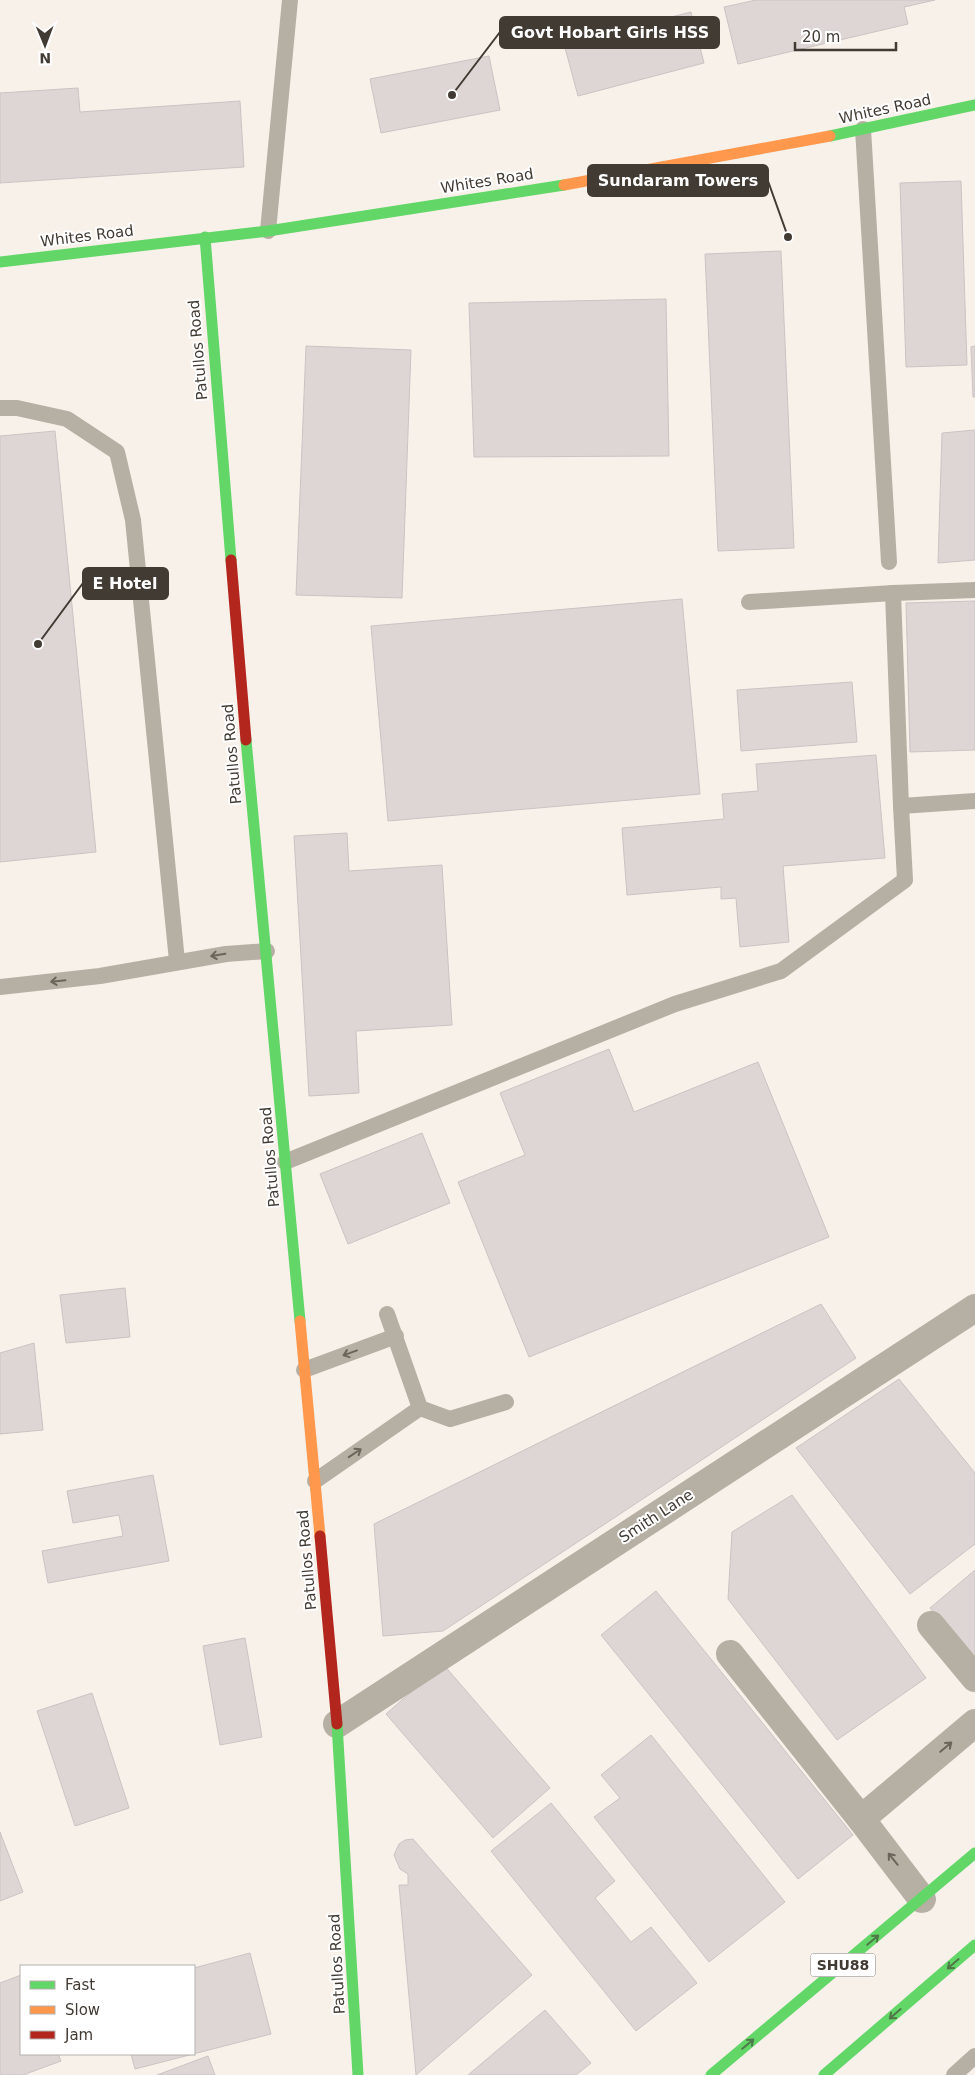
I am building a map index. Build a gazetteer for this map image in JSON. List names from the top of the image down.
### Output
{
  "streets": {
    "street": [
      "Whites Road",
      "Patullos Road",
      "Smith Lane",
      "SHU88"
    ]
  },
  "crossings": [
    ["Whites Road", "Patullos Road"],
    ["Patullos Road", "Smith Lane"]
  ],
  "places": ["Govt Hobart Girls HSS", "Sundaram Towers", "E Hotel"],
  "legend": ["Fast", "Slow", "Jam"],
  "scale_bar": "20 m",
  "north": "bottom"
}
